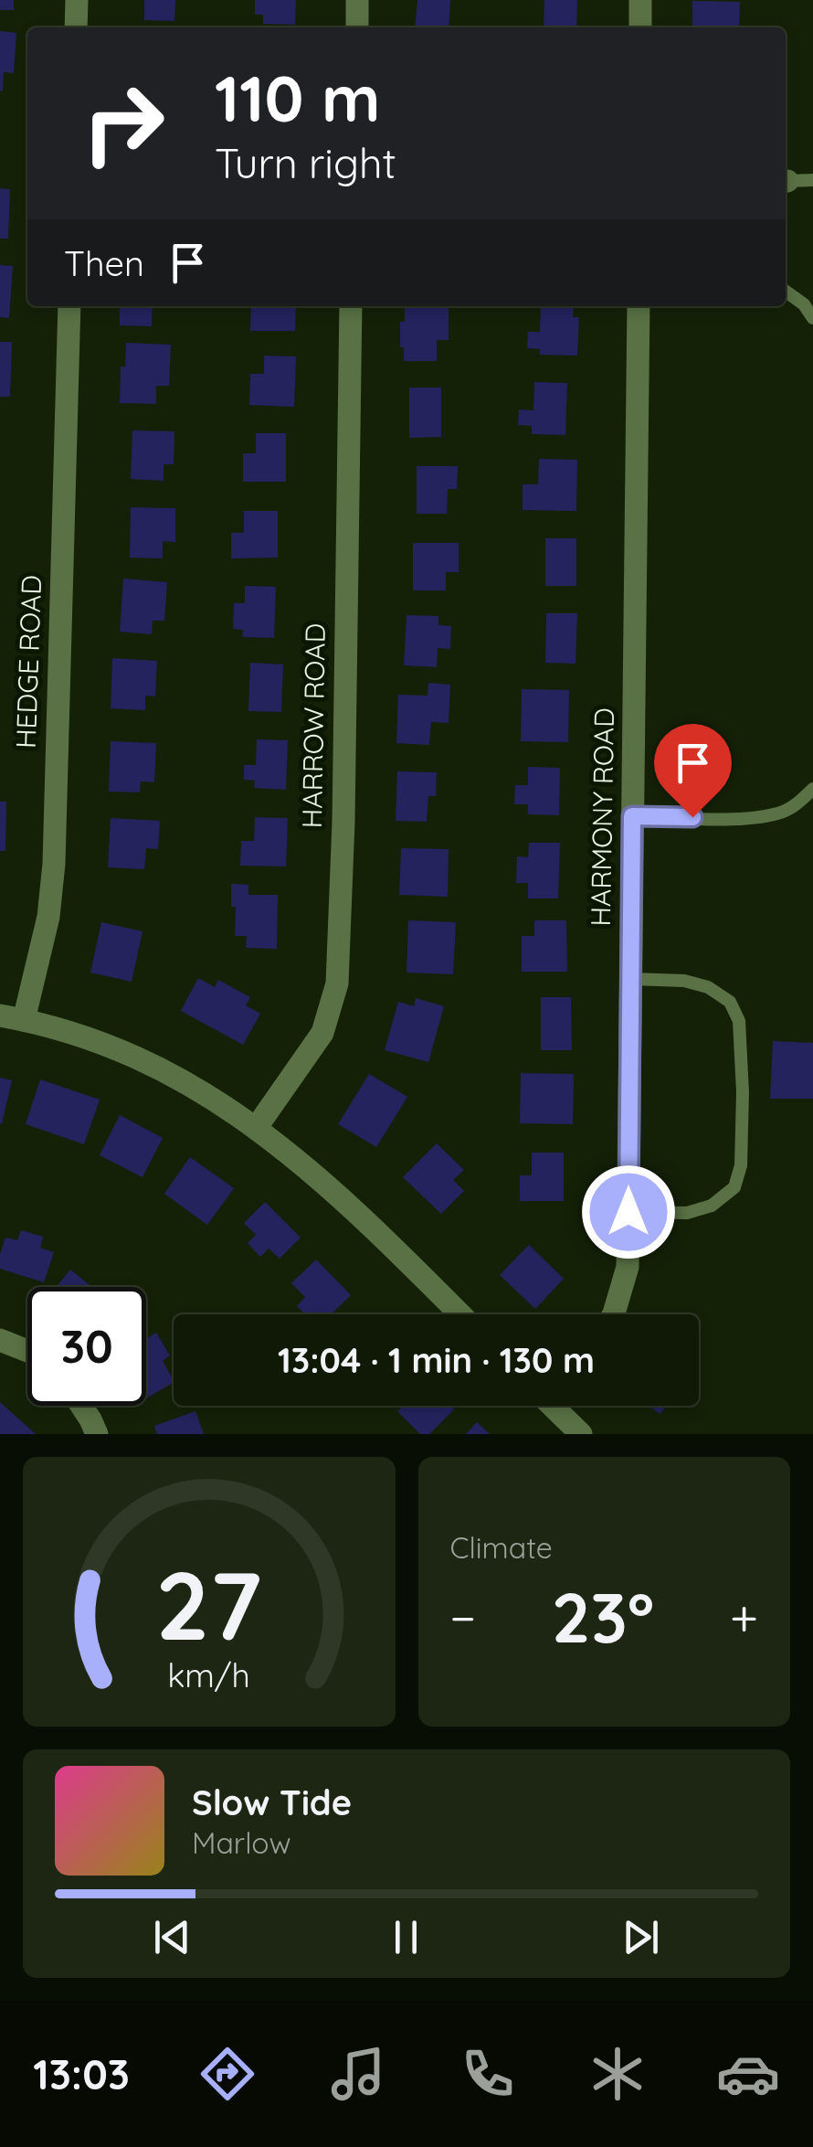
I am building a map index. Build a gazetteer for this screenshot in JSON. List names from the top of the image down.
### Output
{
  "streets": {
    "street": ["HEDGE ROAD", "HARROW ROAD", "HARMONY ROAD"]
  },
  "page": {
    "turn": ["110 m", "Turn right"],
    "then": "Then",
    "limit": "30",
    "trip": "13:04 · 1 min · 130 m",
    "tile": "Climate",
    "heat": ["−", "23°", "+"],
    "song": ["Slow Tide", "Marlow"],
    "tabs": "13:03",
    "gauge": ["27", "km/h"]
  }
}
